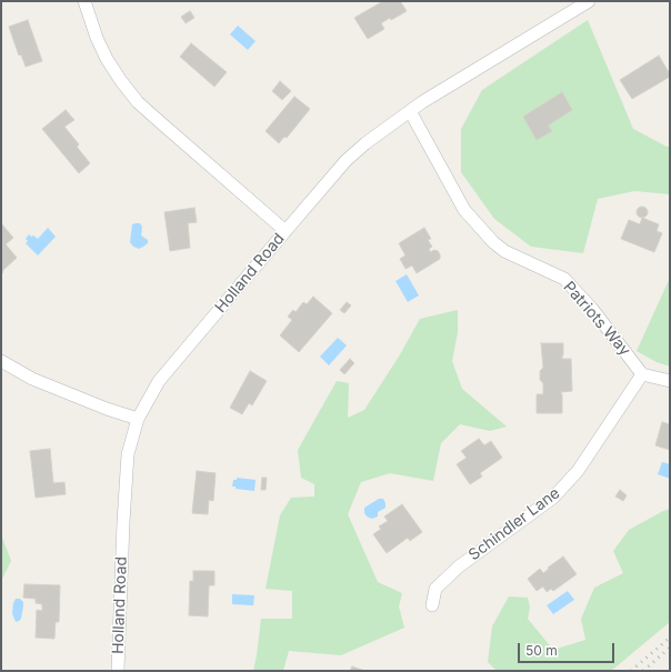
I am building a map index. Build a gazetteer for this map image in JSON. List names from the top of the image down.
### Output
{
  "streets": {
    "street": ["Holland Road", "Patriots Way", "Schindler Lane"]
  },
  "crossings": [
    ["Holland Road", "Patriots Way"],
    ["Patriots Way", "Schindler Lane"]
  ],
  "scale_bar": "50 m"
}
